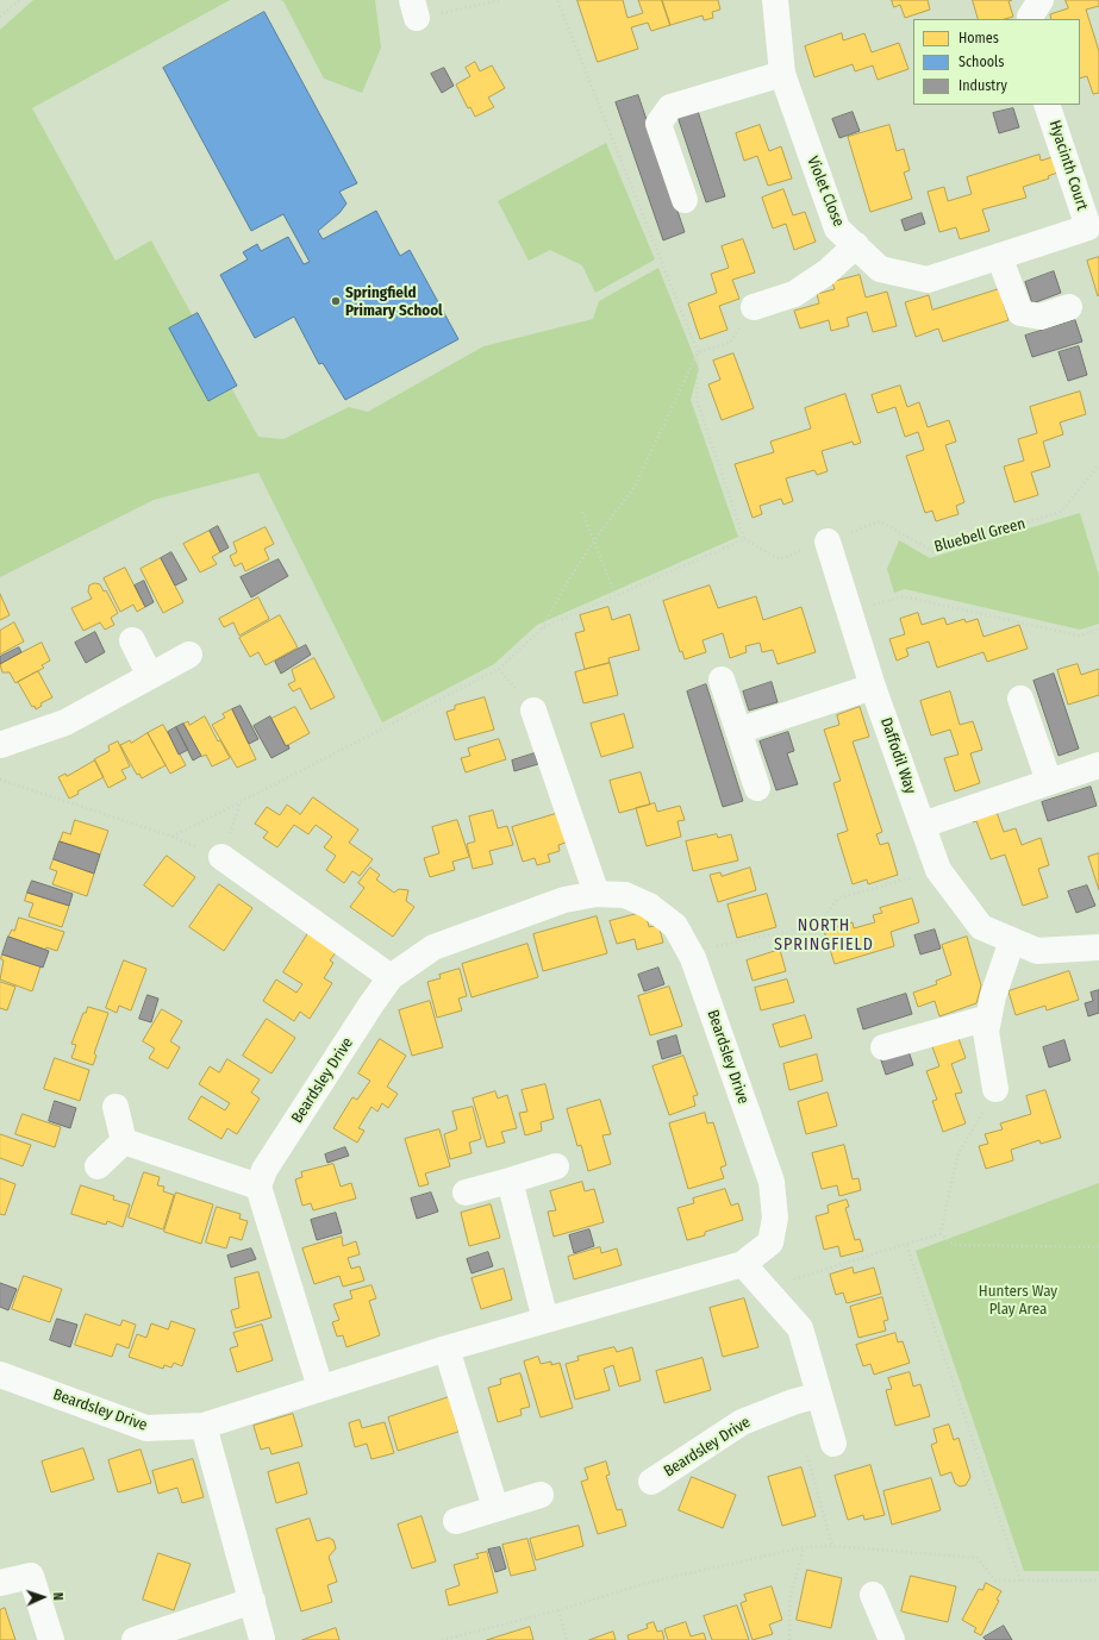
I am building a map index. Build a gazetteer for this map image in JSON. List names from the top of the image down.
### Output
{
  "streets": {
    "street": [
      "Hyacinth Court",
      "Violet Close",
      "Daffodil Way",
      "Beardsley Drive"
    ],
    "path": ["Bluebell Green"]
  },
  "crossings": [
    ["Hyacinth Court", "Violet Close"],
    ["Bluebell Green", "Daffodil Way"]
  ],
  "districts": ["NORTH SPRINGFIELD"],
  "parks": ["Hunters Way Play Area"],
  "places": ["Springfield Primary School"],
  "legend": ["Homes", "Schools", "Industry"],
  "north": "right"
}
